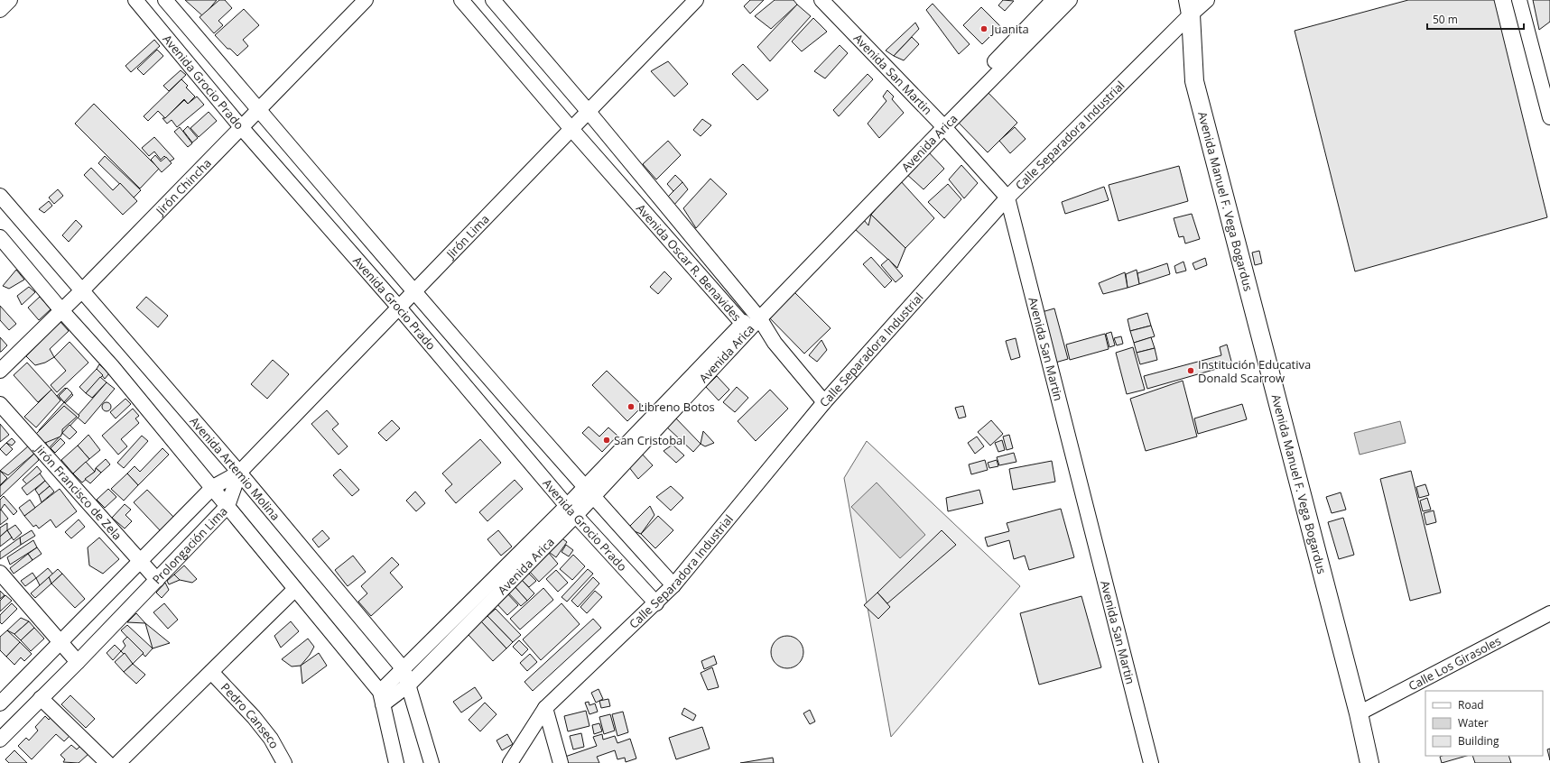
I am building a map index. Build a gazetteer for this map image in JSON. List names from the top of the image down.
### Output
{
  "streets": {
    "main road": ["Avenida Manuel F. Vega Bogardus"],
    "street": [
      "Avenida San Martin",
      "Avenida Grocio Prado",
      "Calle Separadora Industrial",
      "Avenida Arica",
      "Jirón Chincha",
      "Jirón Lima",
      "Avenida Oscar R. Benavides",
      "Avenida Artemio Molina",
      "Jirón Francisco de Zela",
      "Prolongación Lima",
      "Calle Los Girasoles",
      "Pedro Canseco"
    ]
  },
  "crossings": [
    ["Avenida San Martin", "Calle Separadora Industrial"],
    ["Avenida San Martin", "Avenida Arica"],
    ["Avenida Grocio Prado", "Calle Separadora Industrial"],
    ["Avenida Grocio Prado", "Avenida Arica"],
    ["Avenida Grocio Prado", "Jirón Chincha"],
    ["Avenida Grocio Prado", "Jirón Lima"],
    ["Calle Separadora Industrial", "Avenida Manuel F. Vega Bogardus"],
    ["Avenida Arica", "Avenida Oscar R. Benavides"],
    ["Avenida Arica", "Avenida Artemio Molina"],
    ["Jirón Chincha", "Avenida Artemio Molina"],
    ["Avenida Manuel F. Vega Bogardus", "Calle Los Girasoles"],
    ["Jirón Lima", "Avenida Oscar R. Benavides"],
    ["Jirón Lima", "Avenida Artemio Molina"],
    ["Jirón Lima", "Prolongación Lima"],
    ["Avenida Artemio Molina", "Prolongación Lima"],
    ["Jirón Francisco de Zela", "Prolongación Lima"]
  ],
  "places": [
    "Juanita",
    "Institución Educativa Donald Scarrow",
    "Libreno Botos",
    "San Cristobal"
  ],
  "legend": ["Road", "Water", "Building"],
  "scale_bar": "50 m"
}
